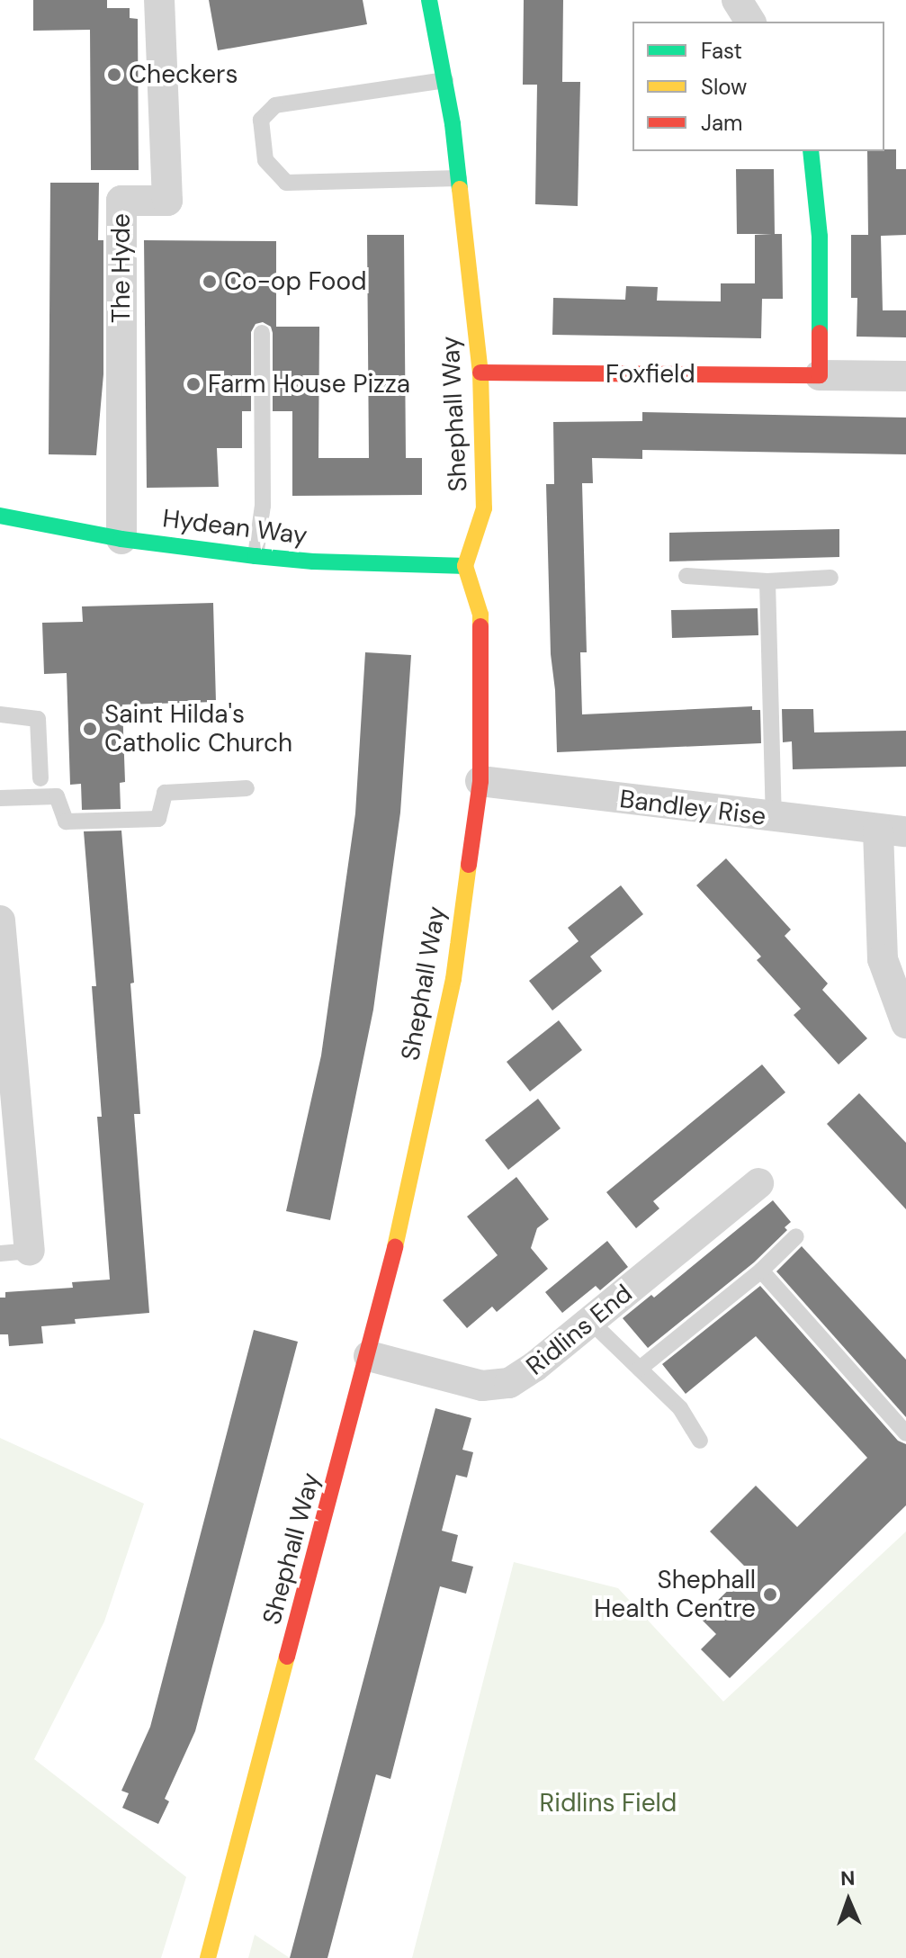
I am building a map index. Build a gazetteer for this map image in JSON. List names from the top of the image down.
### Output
{
  "streets": {
    "street": [
      "The Hyde",
      "Foxfield",
      "Shephall Way",
      "Hydean Way",
      "Bandley Rise",
      "Ridlins End"
    ]
  },
  "crossings": [
    ["The Hyde", "Hydean Way"],
    ["Foxfield", "Shephall Way"],
    ["Shephall Way", "Hydean Way"],
    ["Shephall Way", "Bandley Rise"],
    ["Shephall Way", "Ridlins End"]
  ],
  "parks": ["Ridlins Field"],
  "places": [
    "Checkers",
    "Co-op Food",
    "Farm House Pizza",
    "Saint Hilda's Catholic Church",
    "Shephall Health Centre"
  ],
  "legend": ["Fast", "Slow", "Jam"],
  "north": "top"
}
